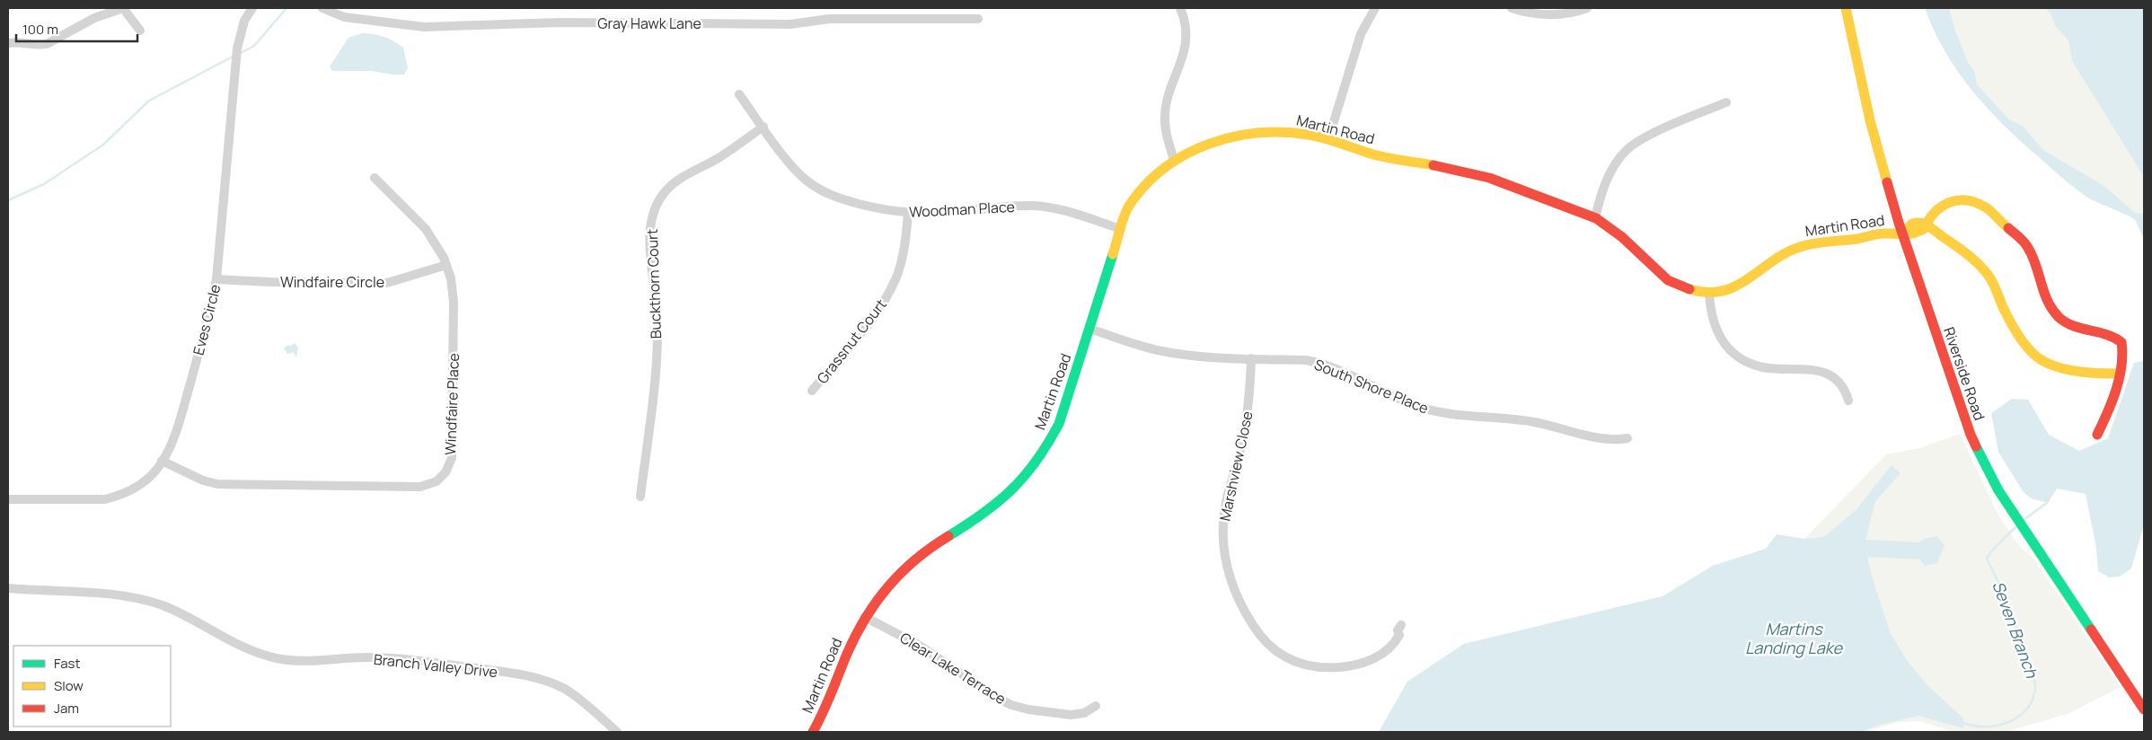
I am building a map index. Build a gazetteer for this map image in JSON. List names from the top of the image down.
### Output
{
  "streets": {
    "street": [
      "Gray Hawk Lane",
      "Martin Road",
      "Woodman Place",
      "Windfaire Circle",
      "Buckthorn Court",
      "Eves Circle",
      "Grassnut Court",
      "Riverside Road",
      "South Shore Place",
      "Windfaire Place",
      "Marshview Close",
      "Branch Valley Drive",
      "Clear Lake Terrace"
    ]
  },
  "crossings": [
    ["Martin Road", "Woodman Place"],
    ["Martin Road", "Riverside Road"],
    ["Martin Road", "South Shore Place"],
    ["Martin Road", "Clear Lake Terrace"],
    ["Woodman Place", "Buckthorn Court"],
    ["Woodman Place", "Grassnut Court"],
    ["Windfaire Circle", "Eves Circle"],
    ["Windfaire Circle", "Windfaire Place"],
    ["Eves Circle", "Windfaire Place"],
    ["South Shore Place", "Marshview Close"]
  ],
  "water": ["Martins Landing Lake", "Seven Branch"],
  "legend": ["Fast", "Slow", "Jam"],
  "scale_bar": "100 m"
}
